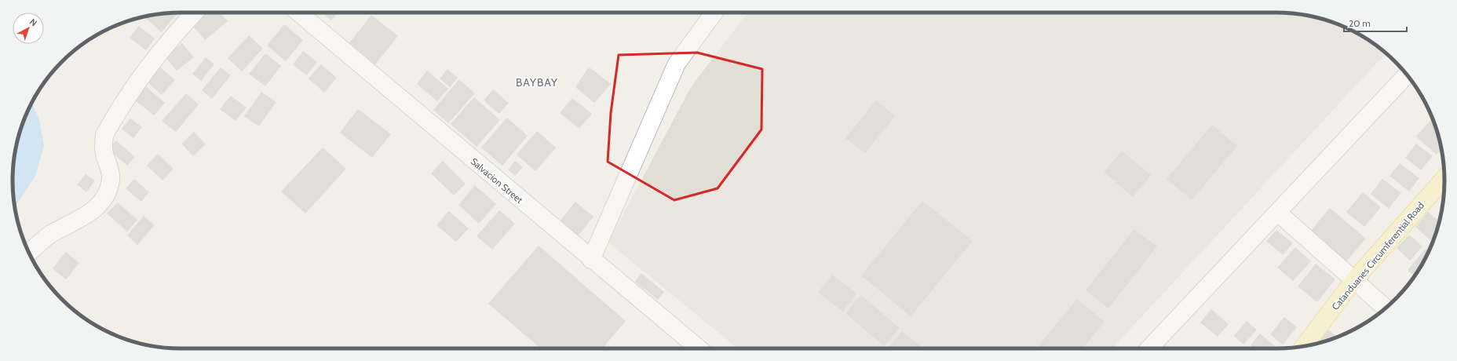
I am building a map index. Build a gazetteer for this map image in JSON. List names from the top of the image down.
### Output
{
  "streets": {
    "main road": ["Catanduanes Circumferential Road"],
    "street": ["Salvacion Street"]
  },
  "districts": ["BAYBAY"],
  "scale_bar": "20 m",
  "north": "top right"
}
